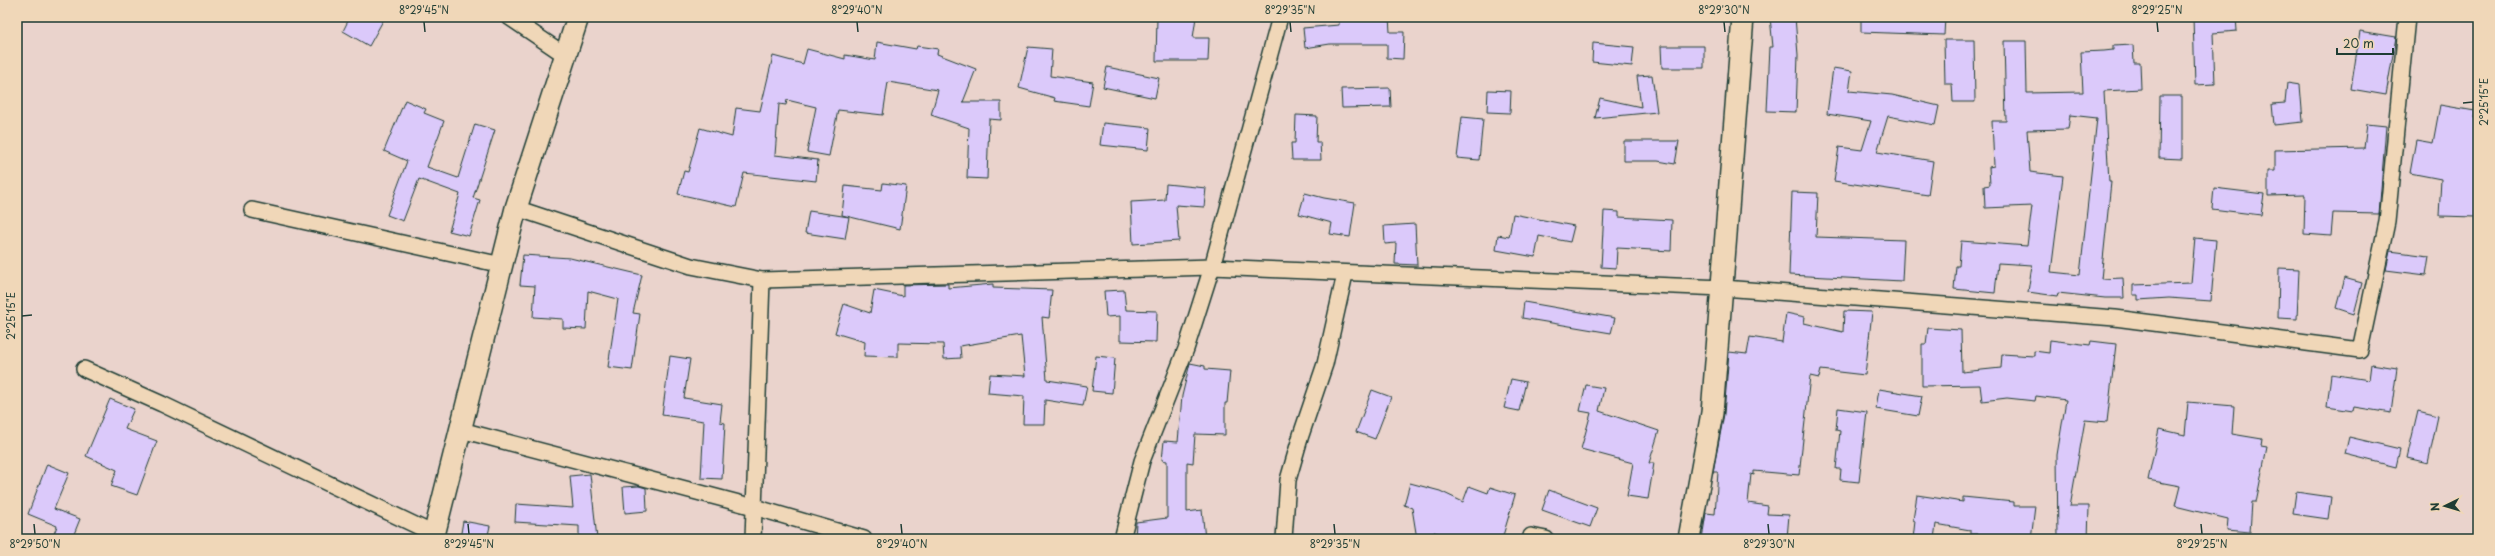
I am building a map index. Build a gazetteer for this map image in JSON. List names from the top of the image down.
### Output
{
  "scale_bar": "20 m",
  "north": "left",
  "coordinates": [
    "8°29'45\"N",
    "8°29'40\"N",
    "8°29'35\"N",
    "8°29'30\"N",
    "8°29'25\"N",
    "2°25'15\"E",
    "8°29'50\"N"
  ]
}
